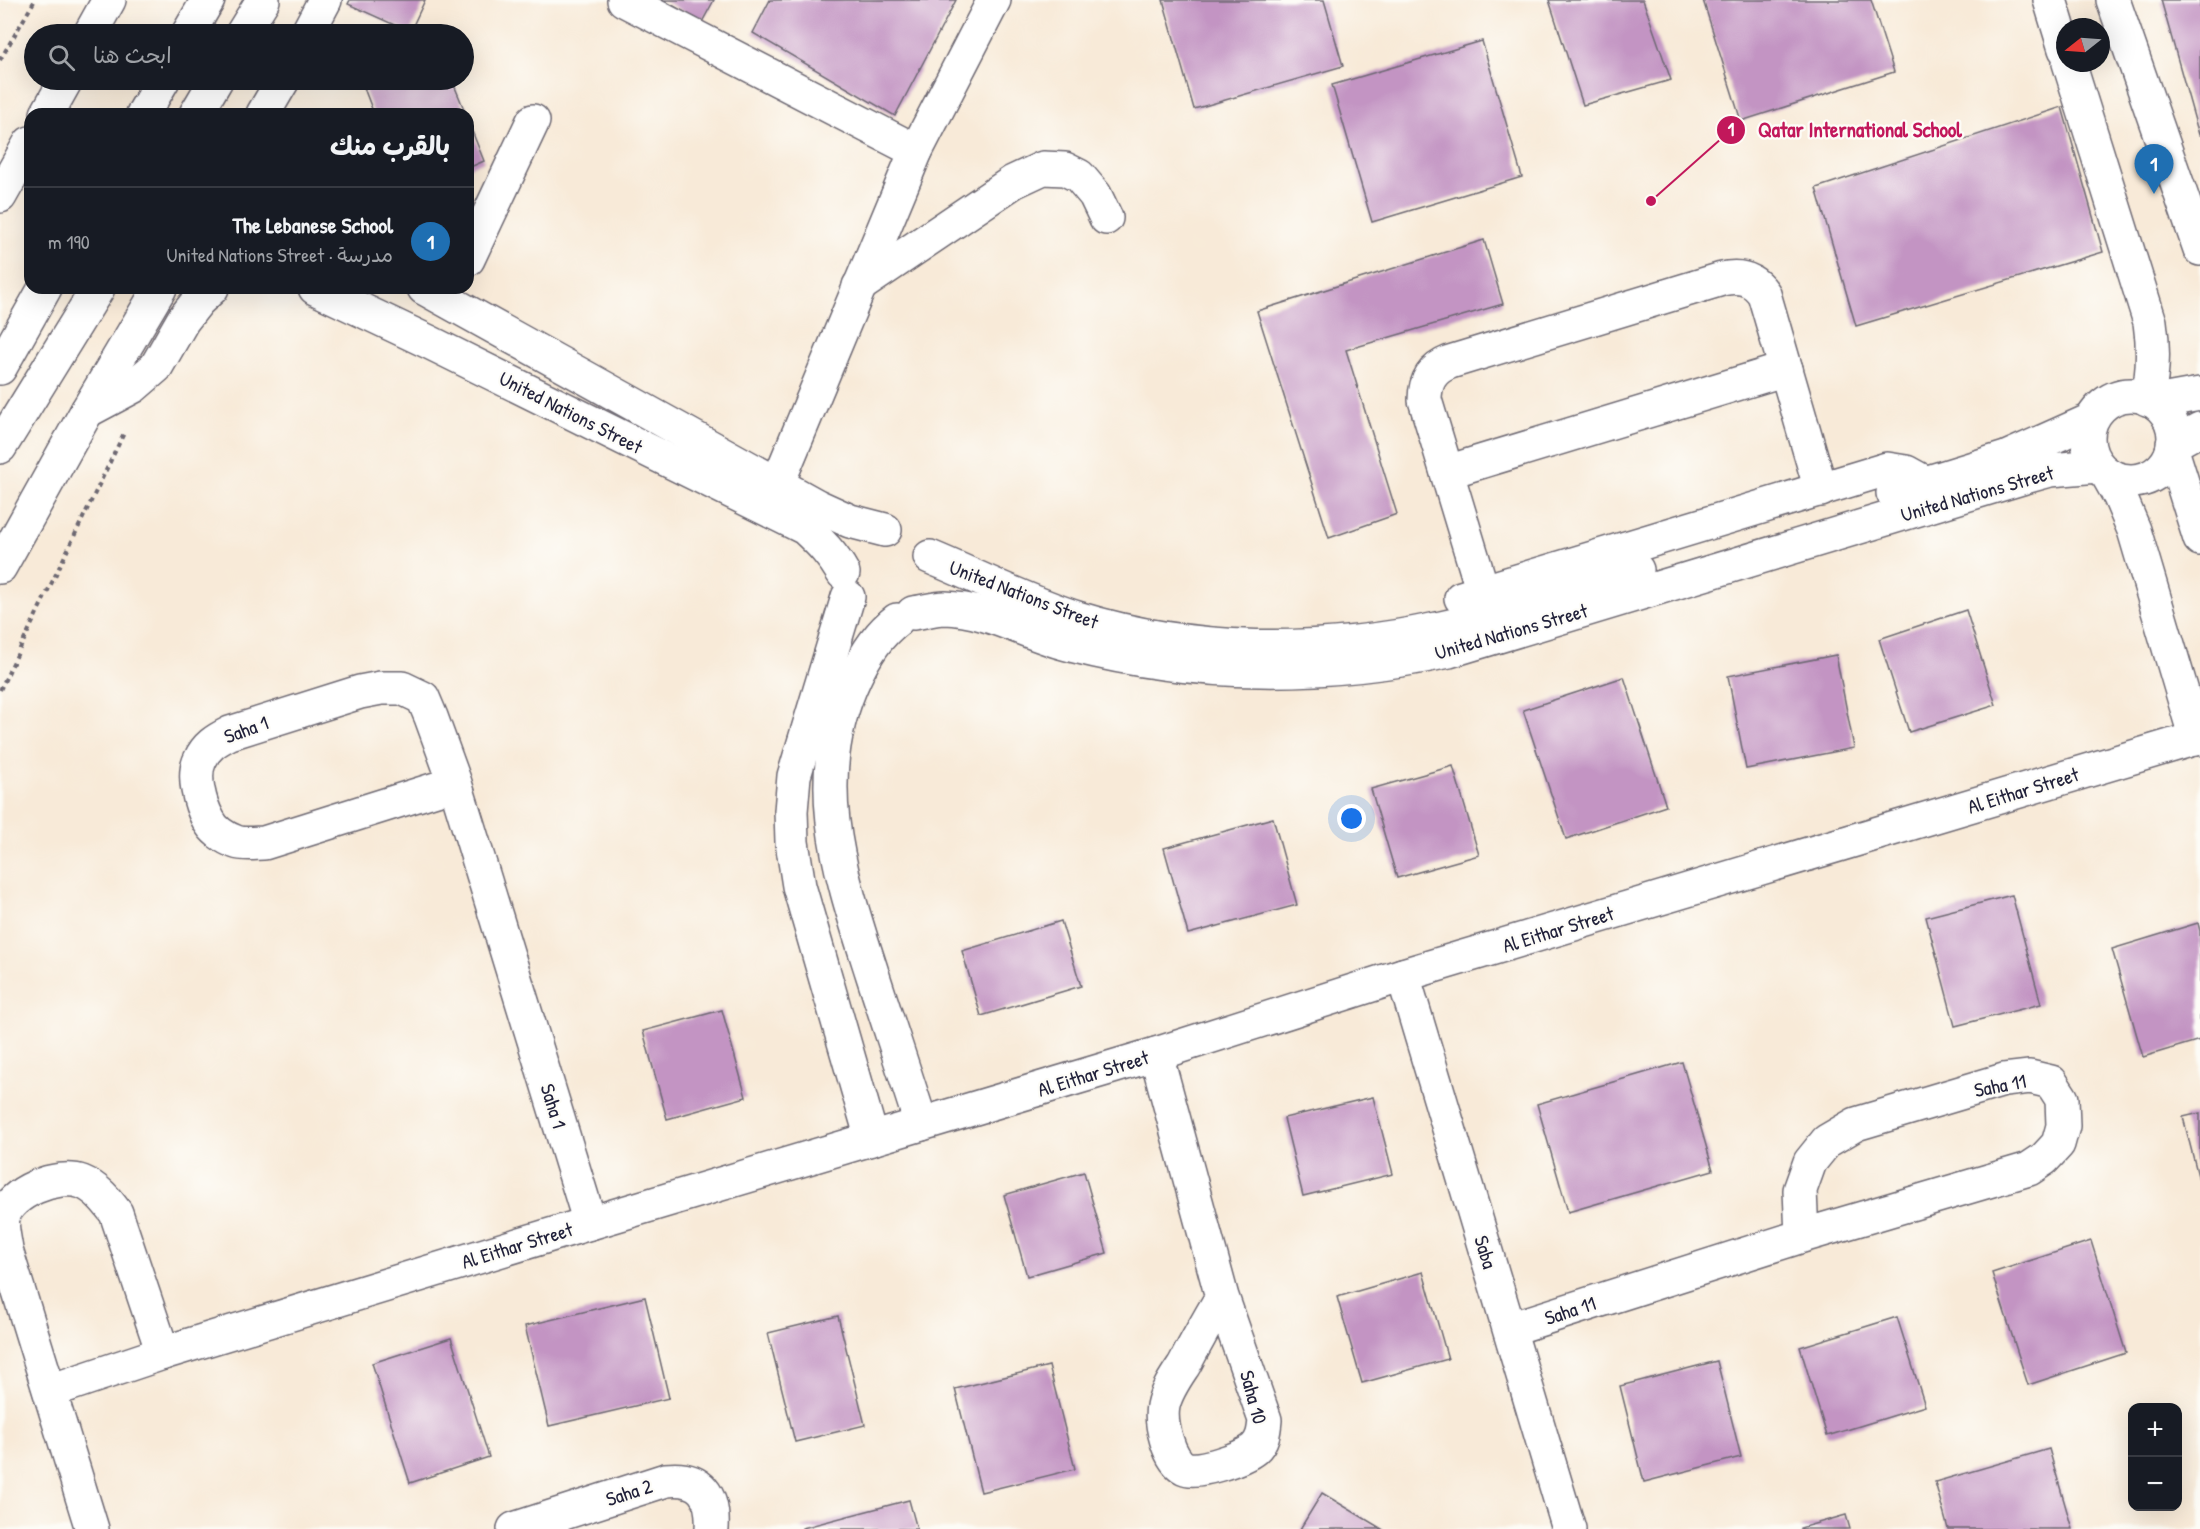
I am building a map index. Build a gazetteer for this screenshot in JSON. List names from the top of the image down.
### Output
{
  "streets": {
    "main road": [
      "United Nations Street",
      "Saha 1",
      "Al Eithar Street",
      "Saha 11",
      "Saba",
      "Saha 10",
      "Saha 2"
    ]
  },
  "crossings": [
    ["United Nations Street", "Al Eithar Street"],
    ["Saha 1", "Al Eithar Street"],
    ["Al Eithar Street", "Saba"],
    ["Al Eithar Street", "Saha 10"],
    ["Saha 11", "Saba"]
  ],
  "places": ["Qatar International School"],
  "north": "left",
  "page": {
    "search": "ابحث هنا",
    "heading": "بالقرب منك",
    "pins": "1",
    "list": [
      {
        "mark": "1",
        "name": "The Lebanese School",
        "note": "مدرسة · United Nations Street",
        "value": "190 m"
      }
    ],
    "map_buttons": ["+", "−"]
  }
}
